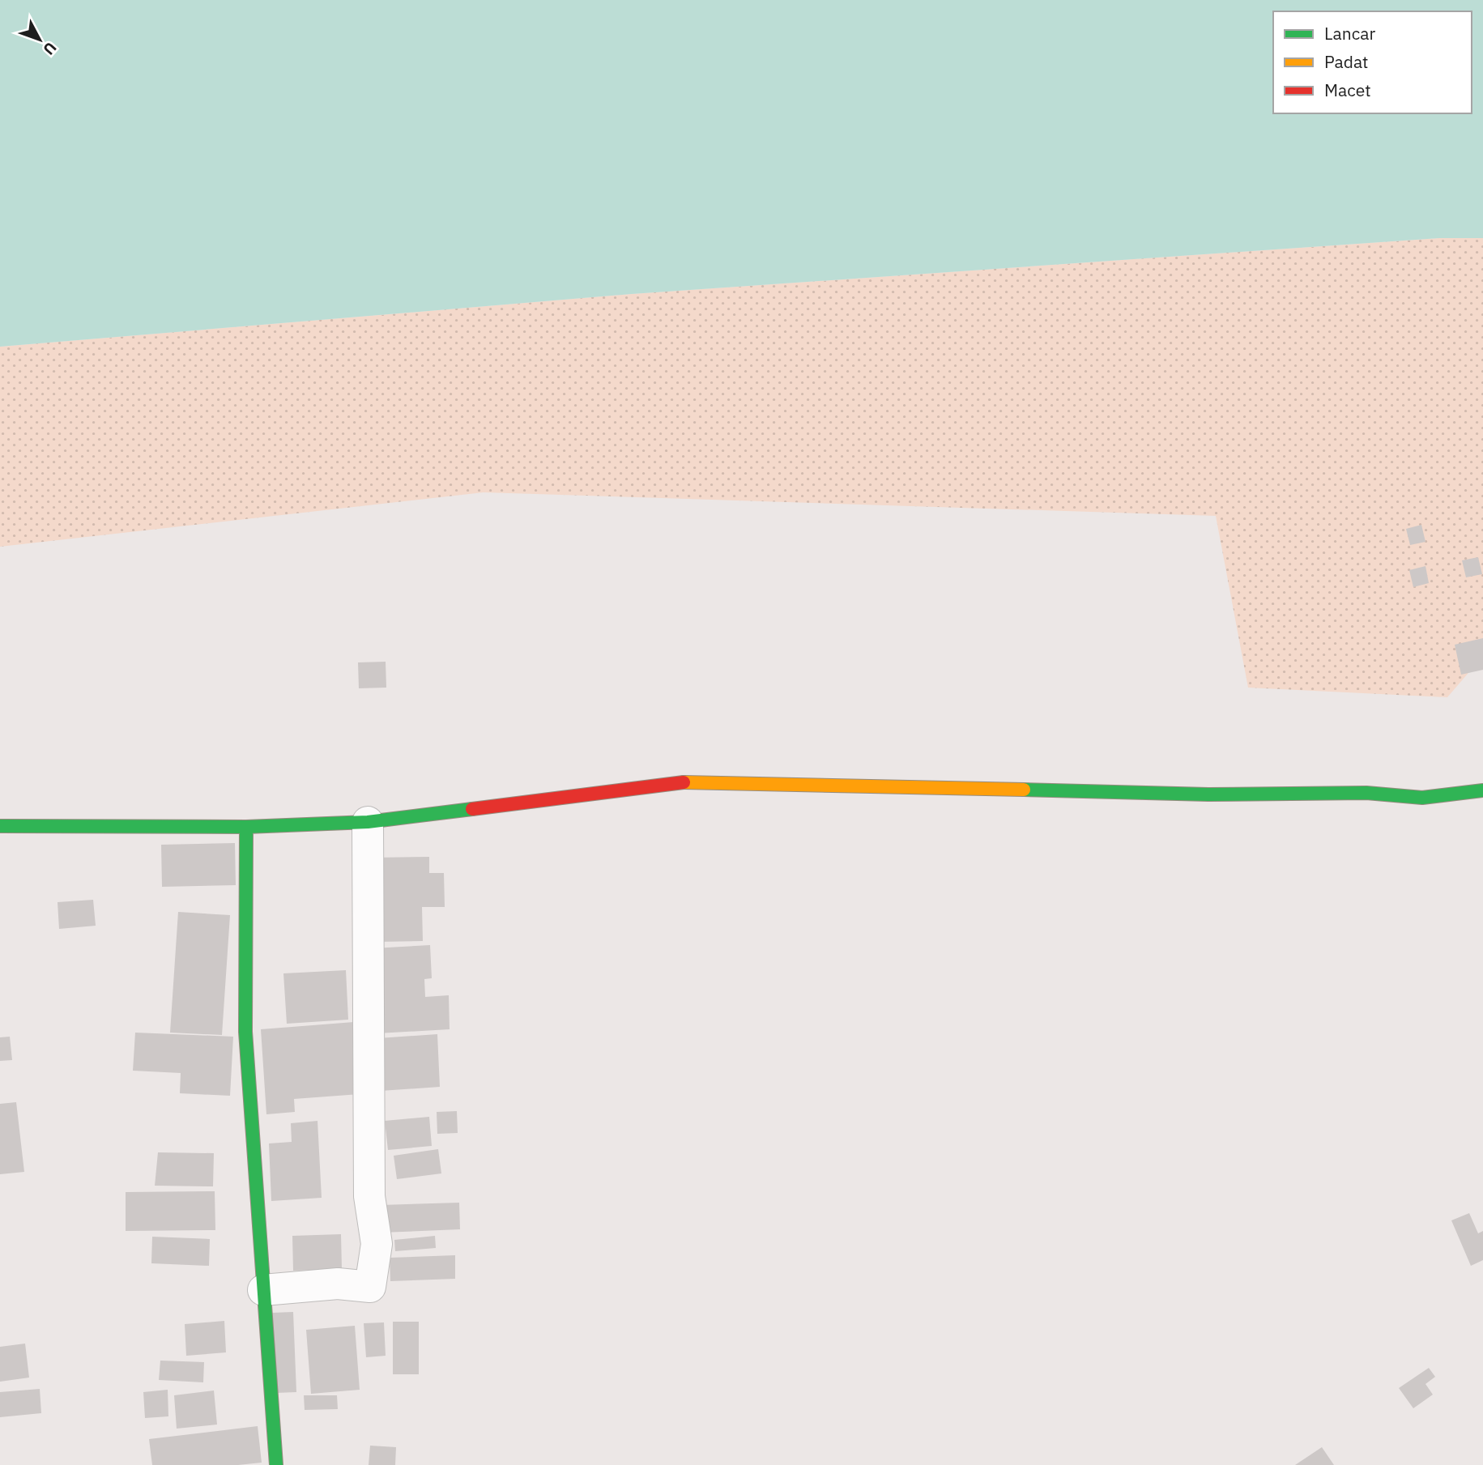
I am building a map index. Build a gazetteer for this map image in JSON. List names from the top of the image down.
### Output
{
  "legend": ["Lancar", "Padat", "Macet"],
  "north": "bottom right"
}
